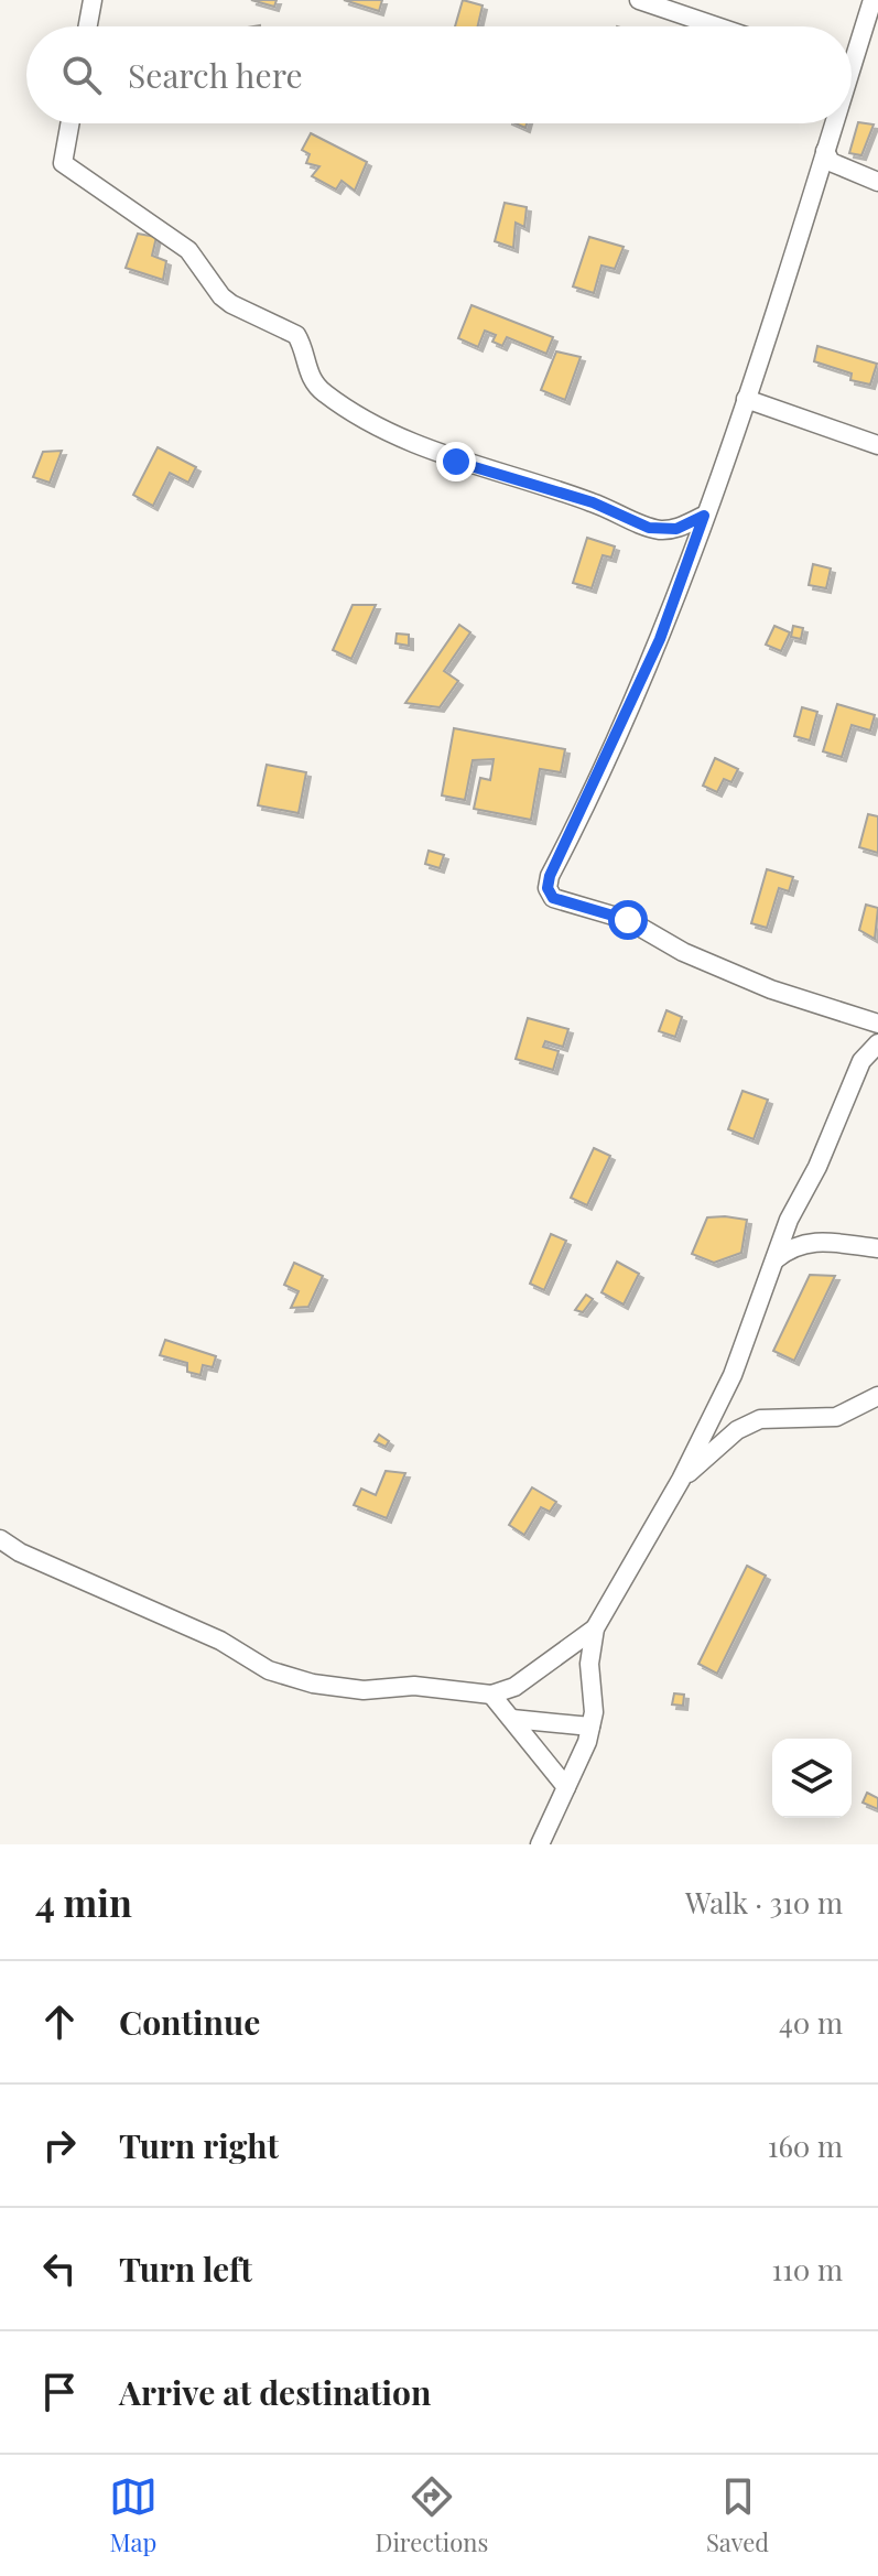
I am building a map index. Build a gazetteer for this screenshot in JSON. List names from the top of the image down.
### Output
{
  "page": {
    "search": "Search here",
    "heading": ["4 min", "Walk · 310 m"],
    "list": [
      ["Continue", "40 m"],
      ["Turn right", "160 m"],
      ["Turn left", "110 m"],
      "Arrive at destination"
    ],
    "nav": ["Map", "Directions", "Saved"]
  }
}
